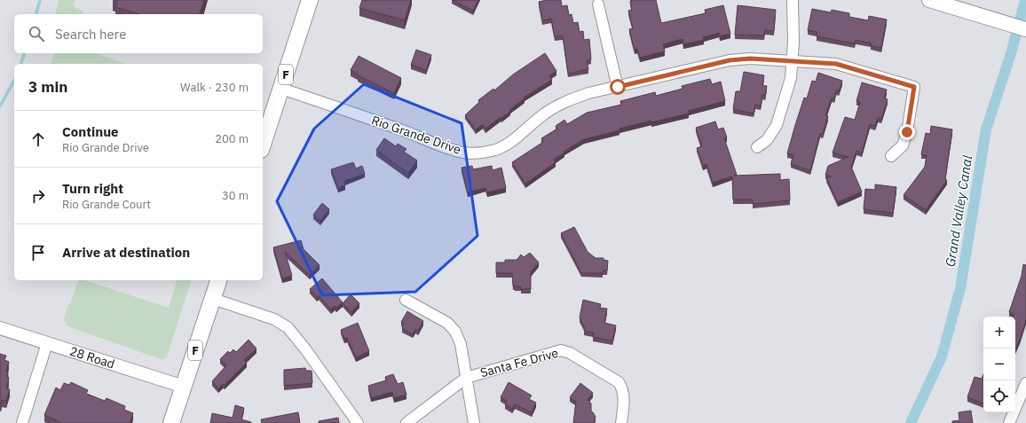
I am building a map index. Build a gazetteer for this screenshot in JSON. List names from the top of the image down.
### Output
{
  "streets": {
    "main road": ["F"],
    "street": ["Rio Grande Drive", "28 Road", "Santa Fe Drive"]
  },
  "crossings": [
    ["F", "Rio Grande Drive"],
    ["F", "28 Road"]
  ],
  "water": ["Grand Valley Canal"],
  "page": {
    "search": "Search here",
    "heading": ["3 min", "Walk · 230 m"],
    "list": [
      ["Continue", "Rio Grande Drive", "200 m"],
      ["Turn right", "Rio Grande Court", "30 m"],
      "Arrive at destination"
    ],
    "map_buttons": ["+", "−"]
  }
}
